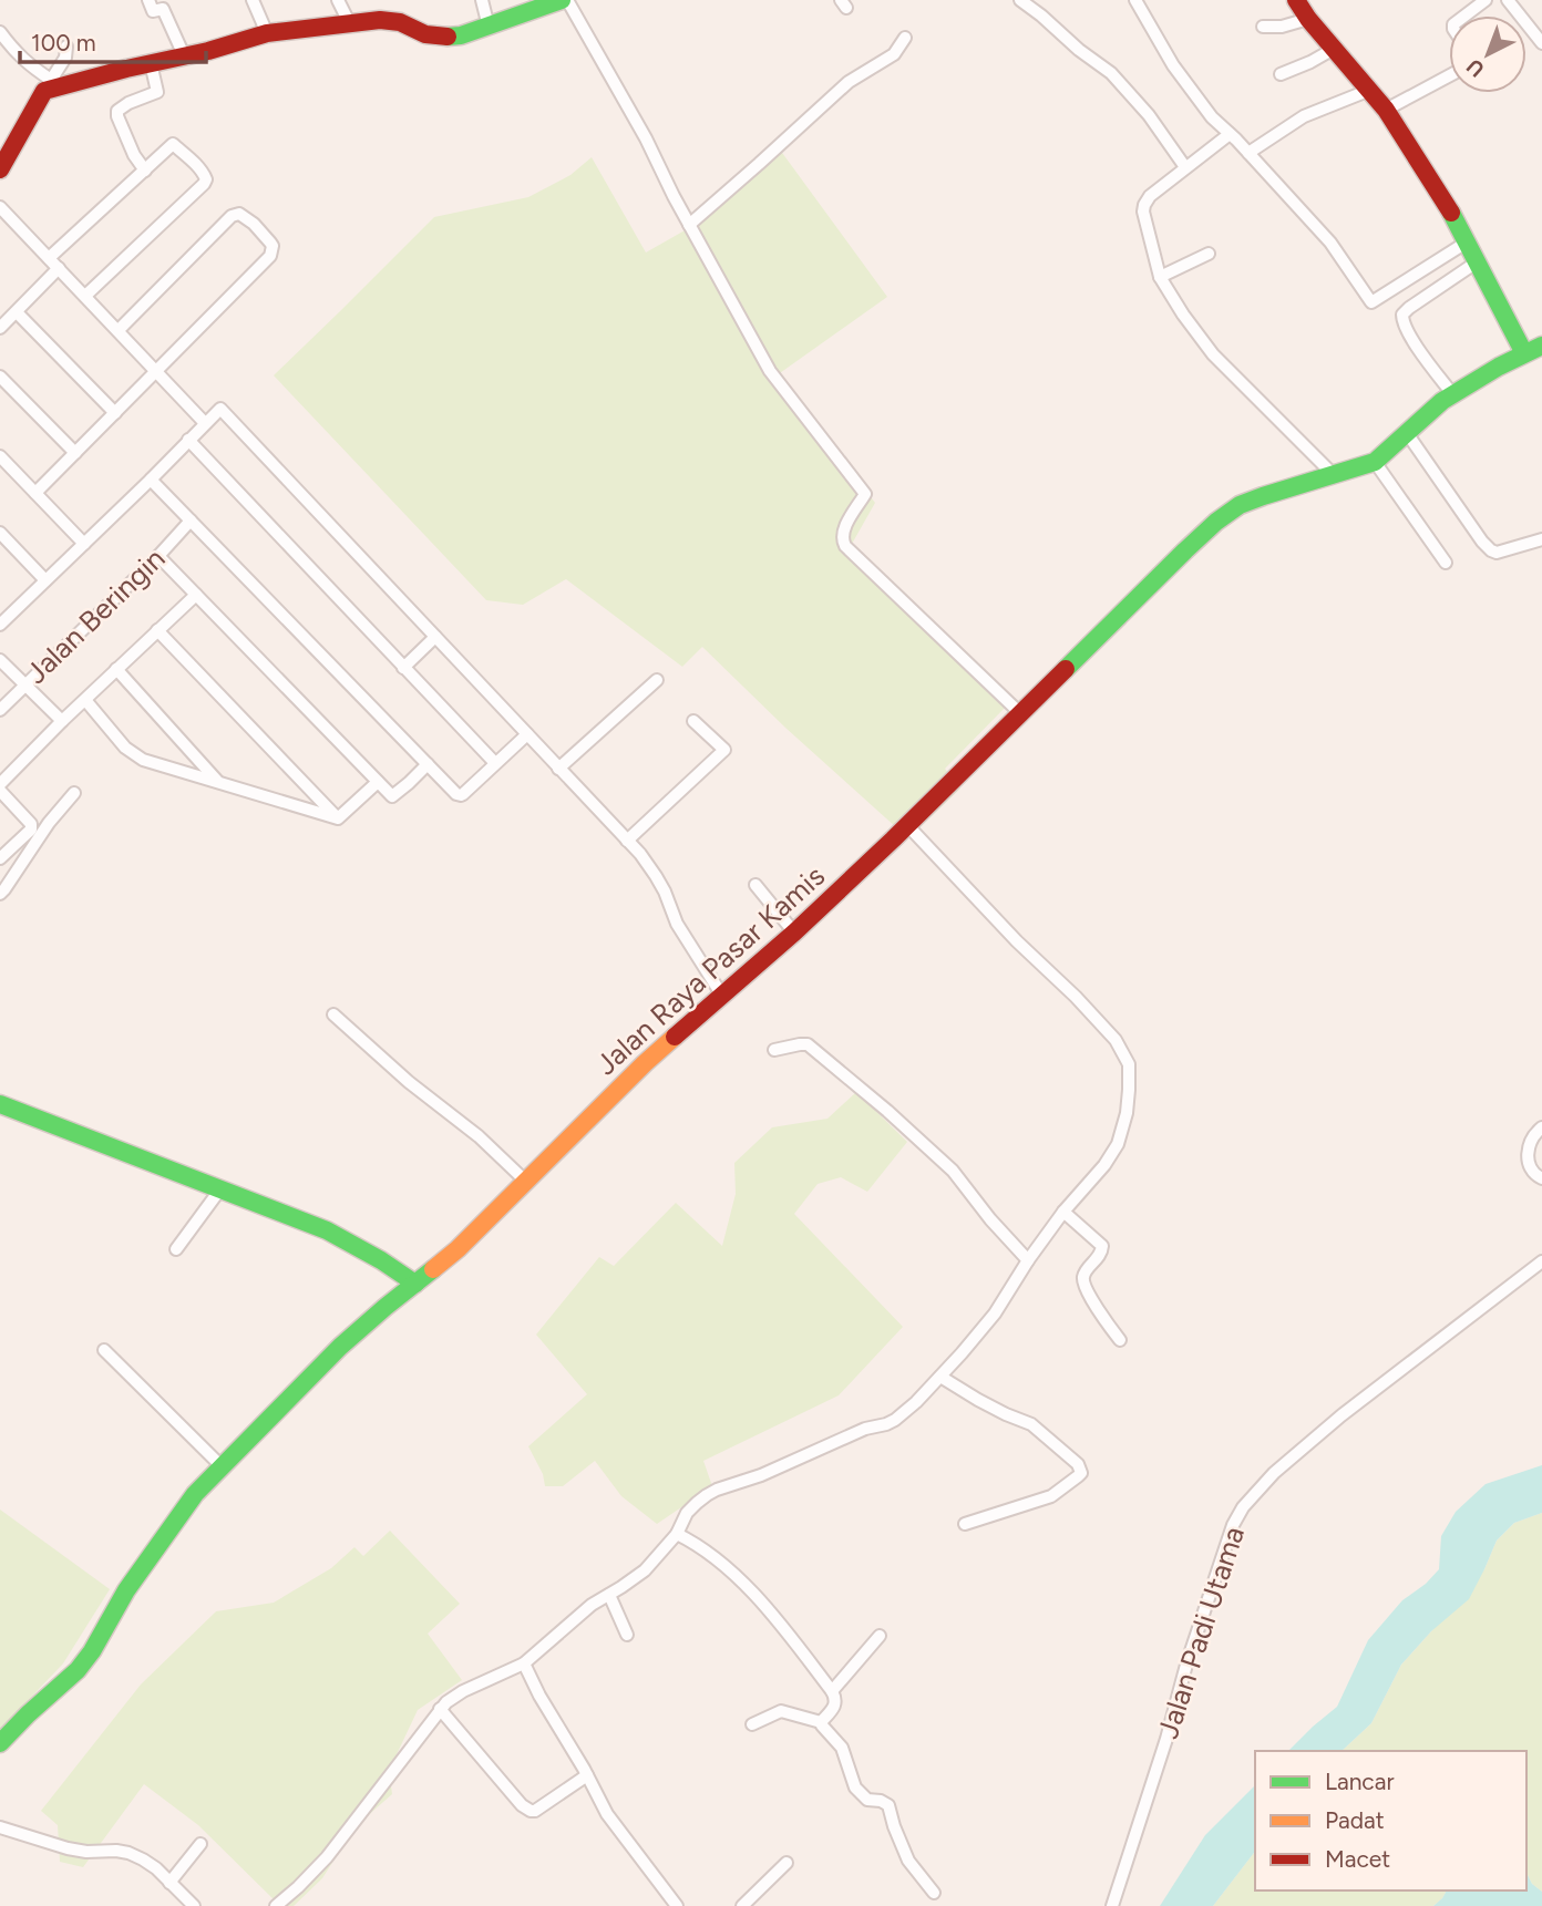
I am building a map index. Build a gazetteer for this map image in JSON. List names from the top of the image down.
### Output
{
  "streets": {
    "main road": ["Jalan Raya Pasar Kamis"],
    "street": ["Jalan Beringin", "Jalan Padi Utama"]
  },
  "legend": ["Lancar", "Padat", "Macet"],
  "scale_bar": "100 m",
  "north": "bottom left"
}
